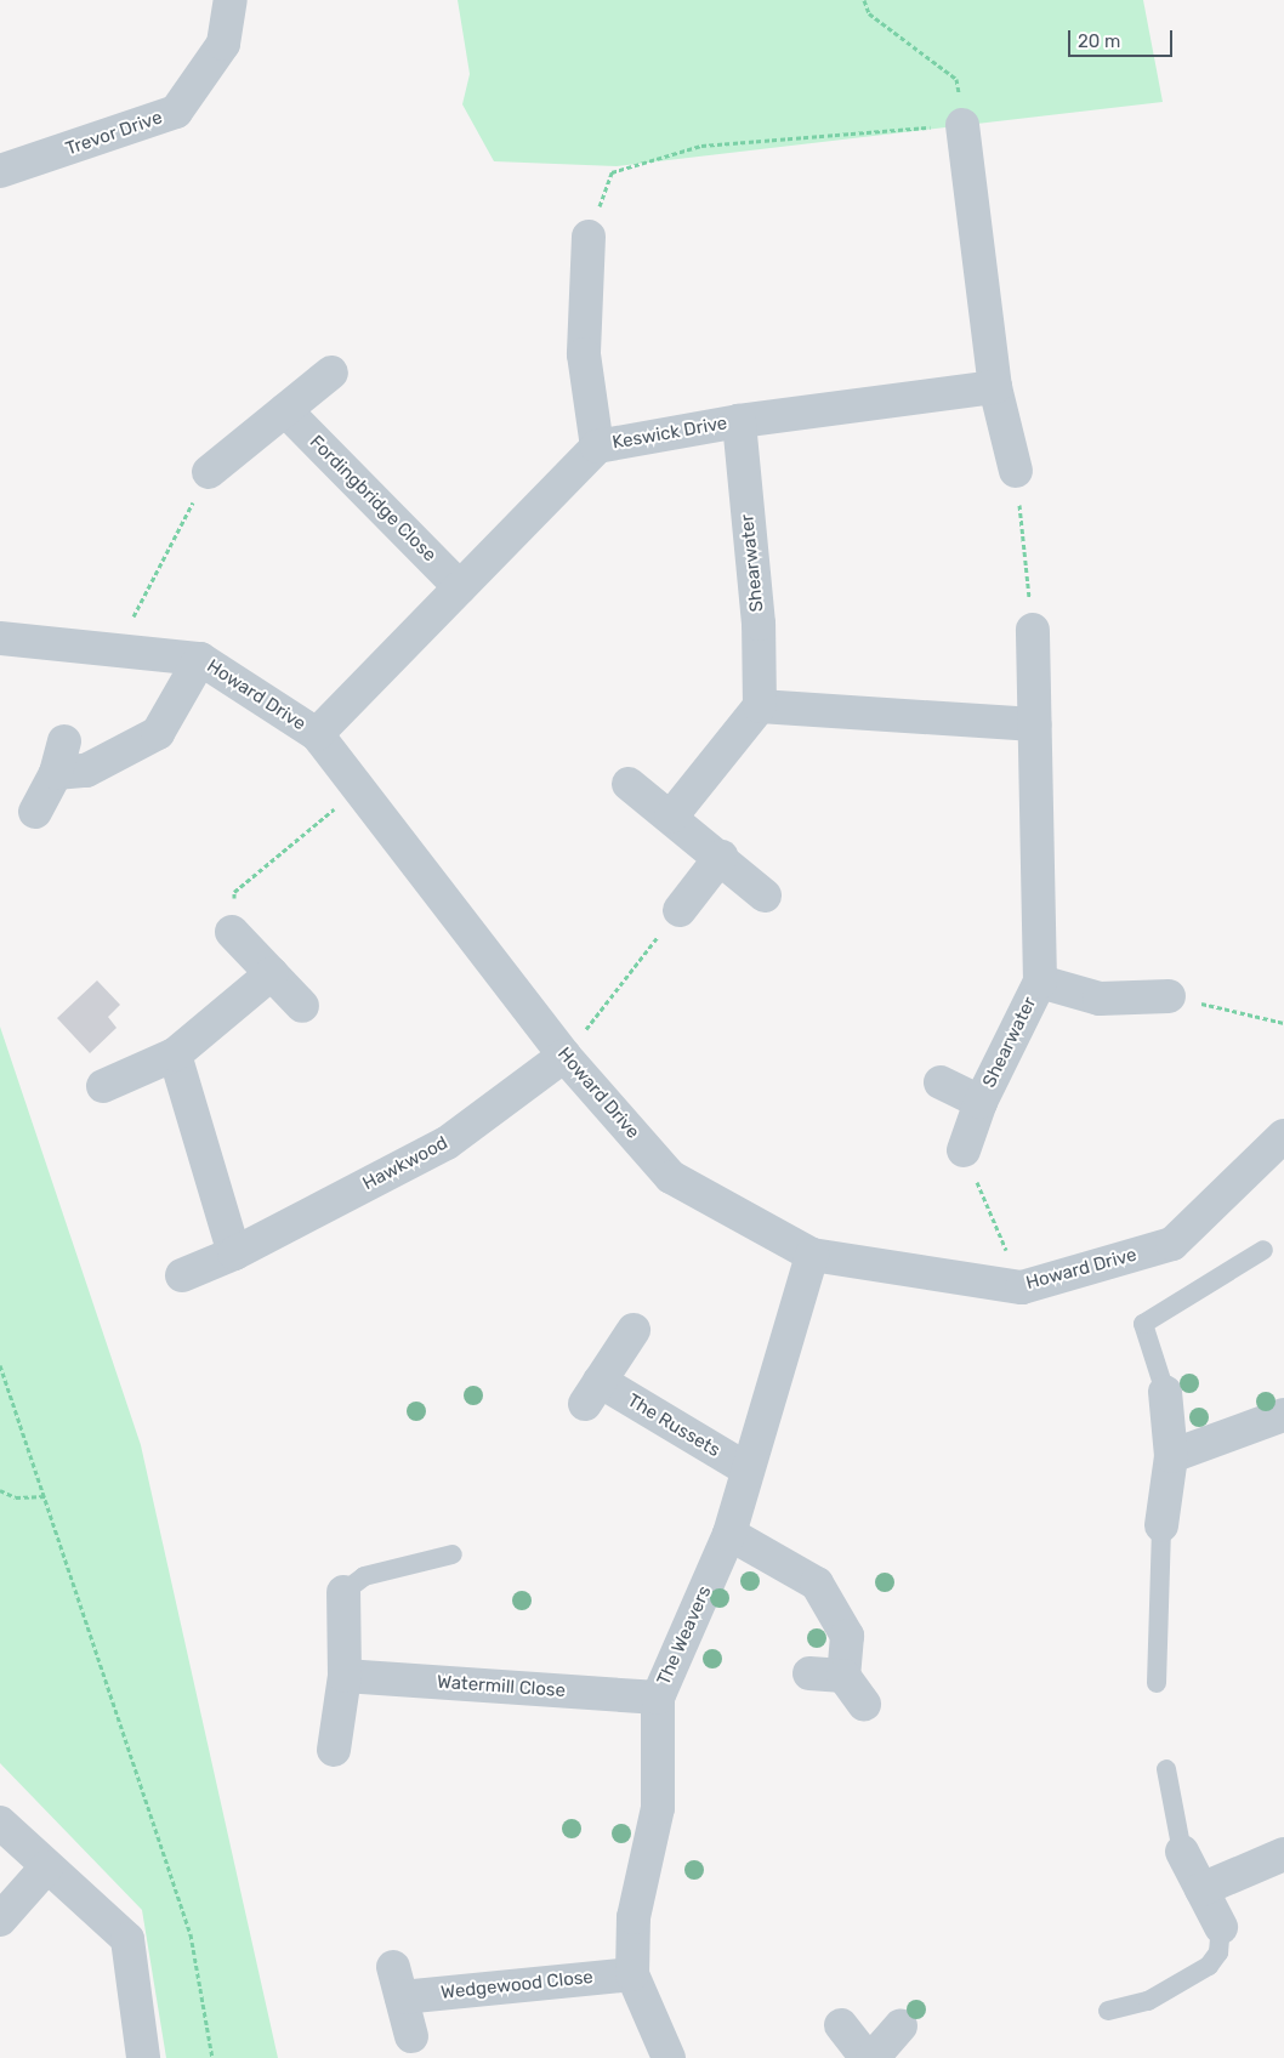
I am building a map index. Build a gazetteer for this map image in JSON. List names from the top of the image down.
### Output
{
  "streets": {
    "street": [
      "Trevor Drive",
      "Keswick Drive",
      "Fordingbridge Close",
      "Shearwater",
      "Howard Drive",
      "Hawkwood",
      "The Russets",
      "The Weavers",
      "Watermill Close",
      "Wedgewood Close"
    ]
  },
  "crossings": [
    ["Keswick Drive", "Fordingbridge Close"],
    ["Keswick Drive", "Shearwater"],
    ["Keswick Drive", "Howard Drive"],
    ["Howard Drive", "Hawkwood"],
    ["Howard Drive", "The Weavers"],
    ["The Russets", "The Weavers"],
    ["The Weavers", "Watermill Close"],
    ["The Weavers", "Wedgewood Close"]
  ],
  "scale_bar": "20 m"
}
